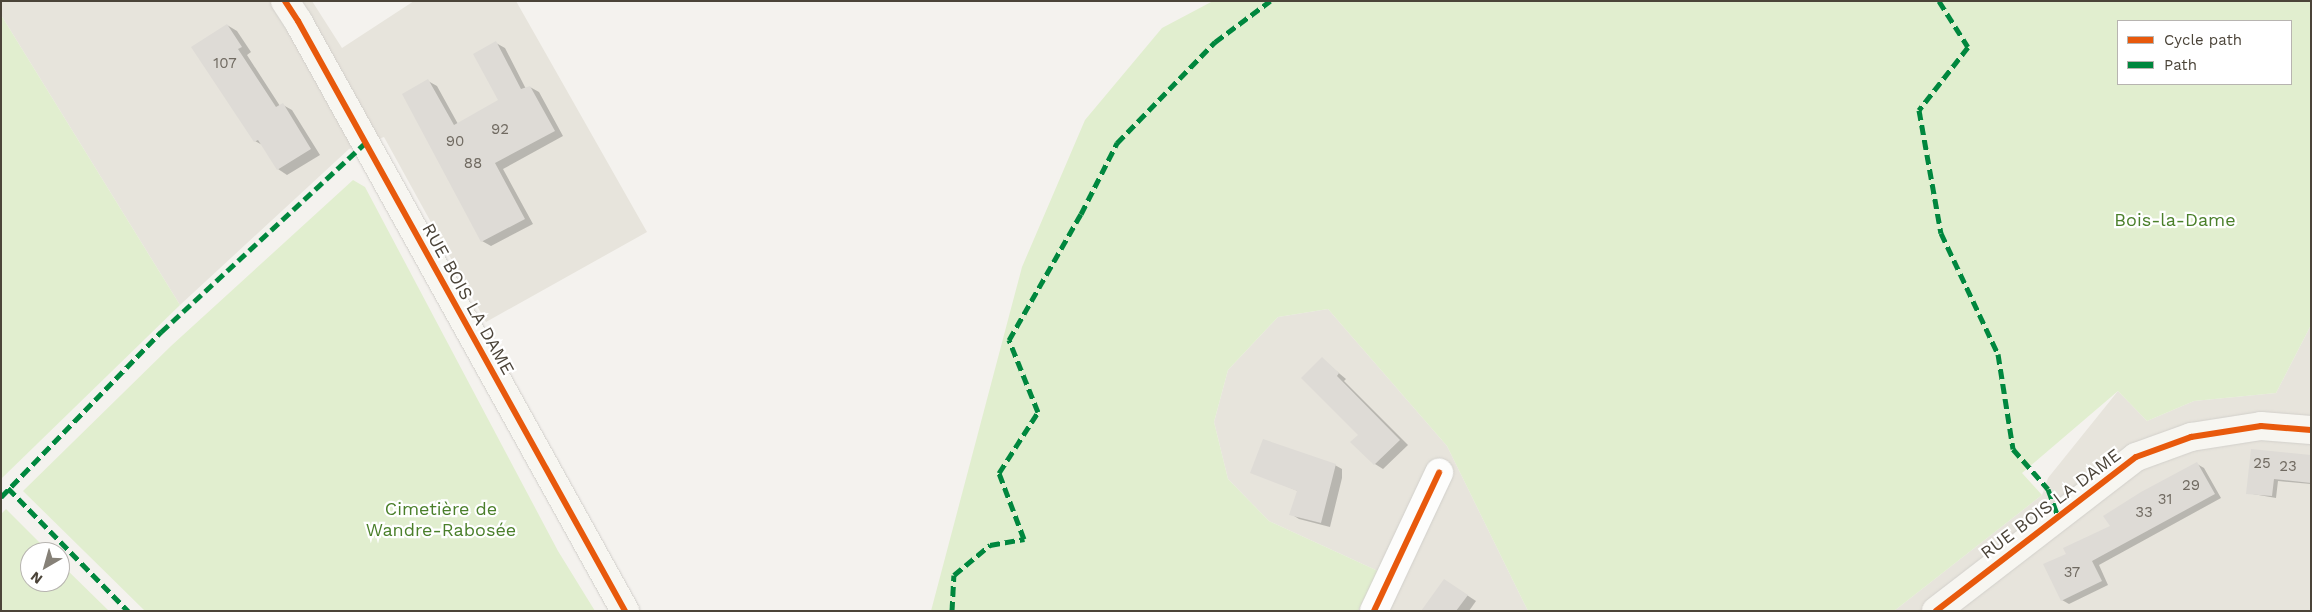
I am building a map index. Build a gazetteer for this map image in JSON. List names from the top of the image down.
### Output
{
  "streets": {
    "street": ["RUE BOIS LA DAME"]
  },
  "parks": ["Bois-la-Dame", "Cimetière de Wandre-Rabosée"],
  "house_numbers": [
    "107",
    "92",
    "90",
    "88",
    "25",
    "23",
    "29",
    "31",
    "33",
    "37"
  ],
  "legend": ["Cycle path", "Path"],
  "north": "bottom left"
}
